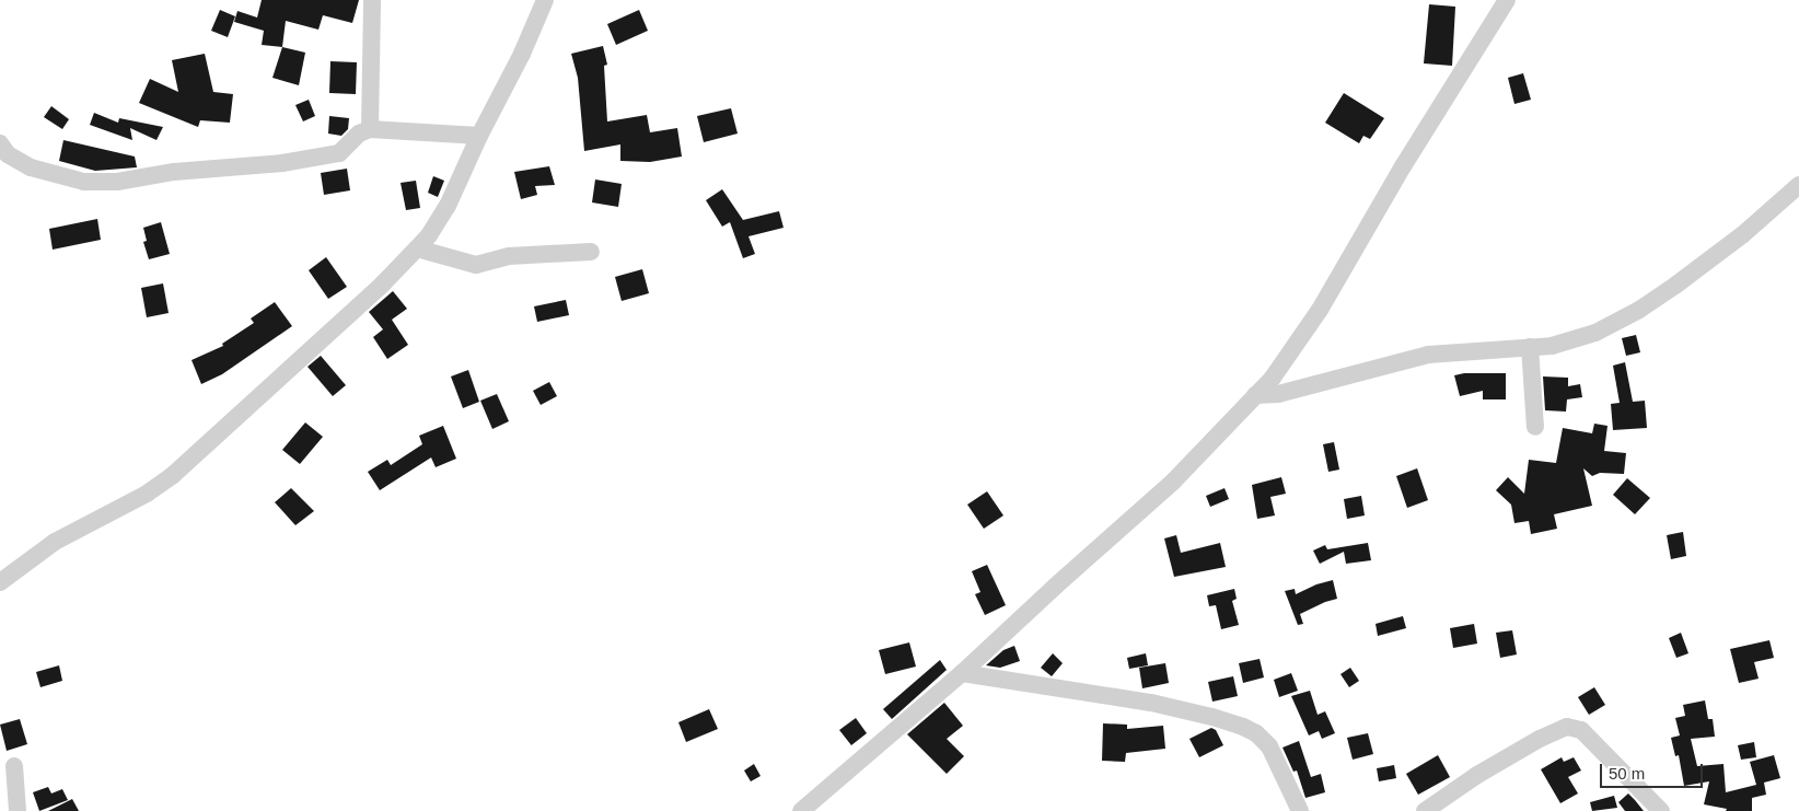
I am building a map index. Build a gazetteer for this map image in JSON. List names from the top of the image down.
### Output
{
  "scale_bar": "50 m"
}
